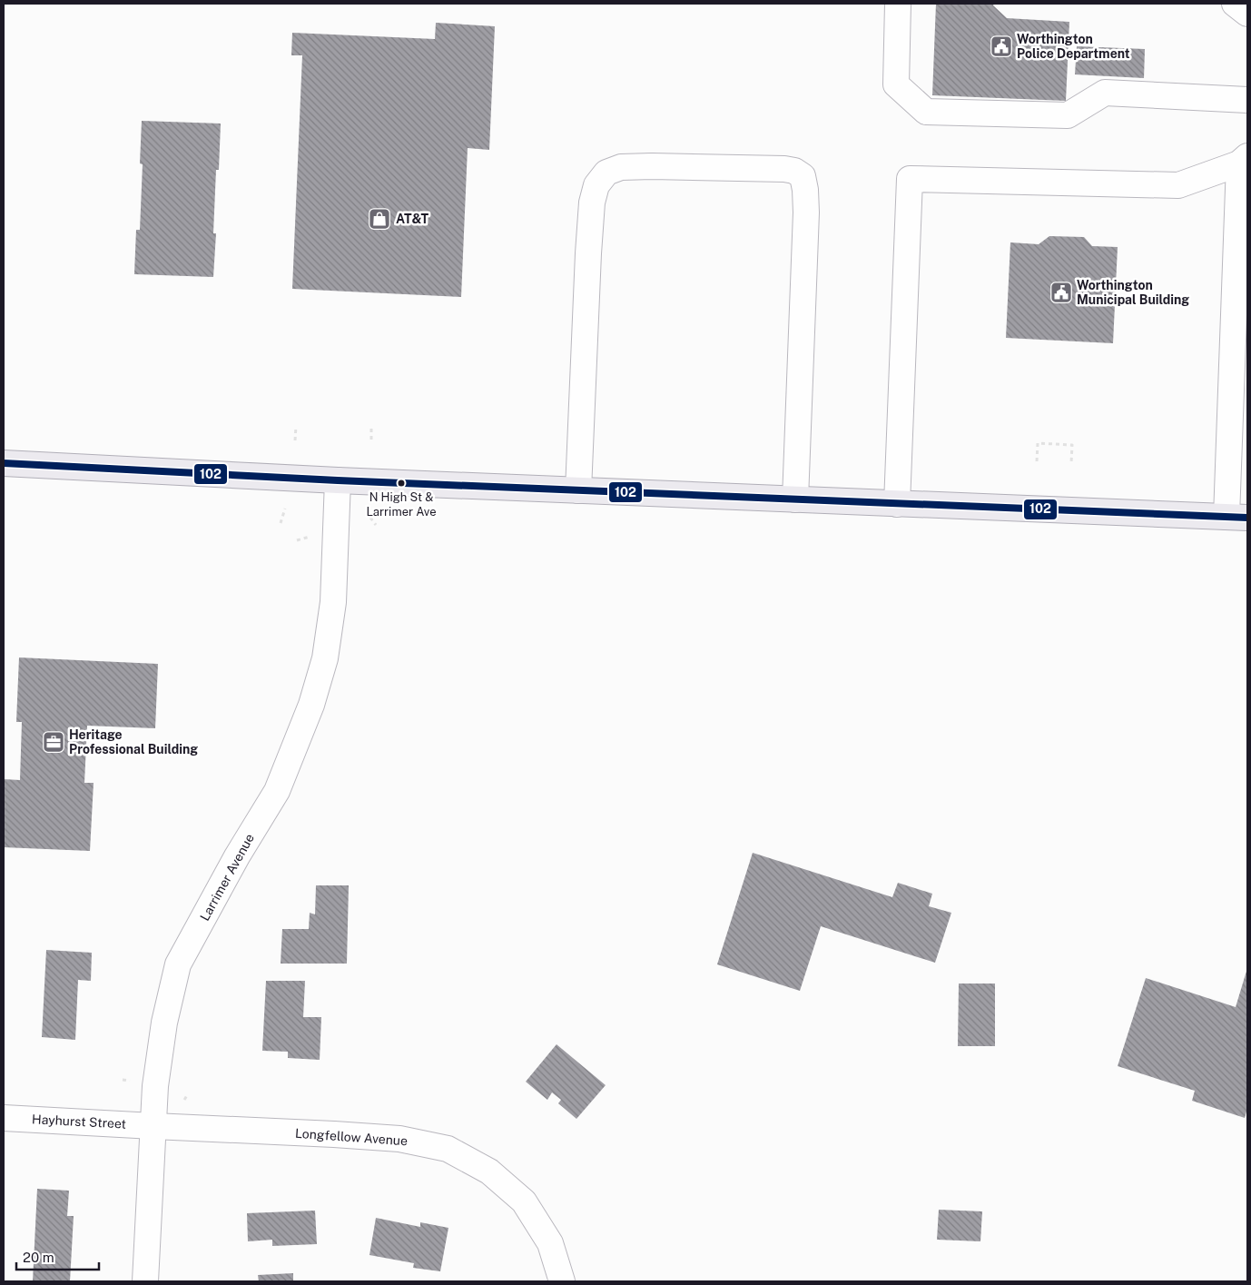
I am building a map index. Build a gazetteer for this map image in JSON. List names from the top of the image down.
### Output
{
  "streets": {
    "street": ["Larrimer Avenue", "Hayhurst Street", "Longfellow Avenue"]
  },
  "crossings": [
    ["Larrimer Avenue", "Hayhurst Street"],
    ["Larrimer Avenue", "Longfellow Avenue"],
    ["Hayhurst Street", "Longfellow Avenue"]
  ],
  "places": {
    "public building": ["Worthington Police Department", "Worthington Municipal Building"],
    "shop": ["AT&T"],
    "other": ["N High St & Larrimer Ave"],
    "office": ["Heritage Professional Building"]
  },
  "lines": ["transit line 102"],
  "scale_bar": "20 m"
}
